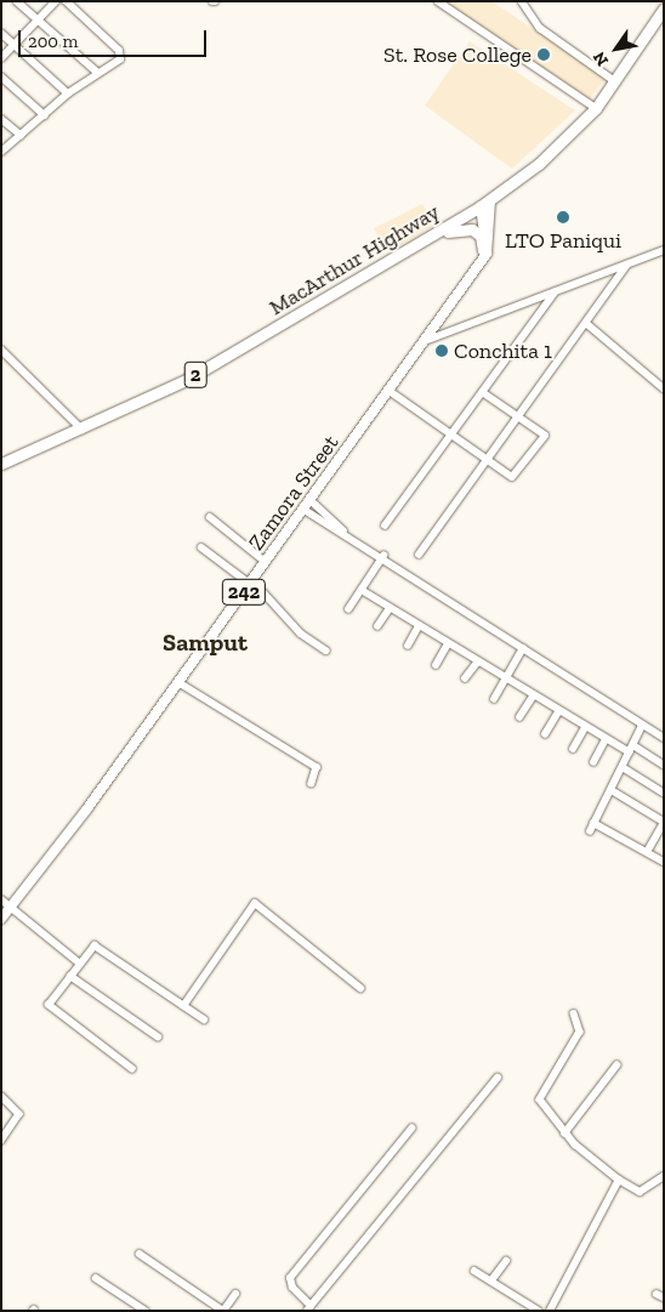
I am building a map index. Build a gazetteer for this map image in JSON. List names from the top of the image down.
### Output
{
  "streets": {
    "highway": ["MacArthur Highway", "2"],
    "main road": ["Zamora Street", "242"]
  },
  "districts": ["Samput"],
  "places": ["St. Rose College", "LTO Paniqui", "Conchita 1"],
  "scale_bar": "200 m",
  "north": "bottom left"
}
